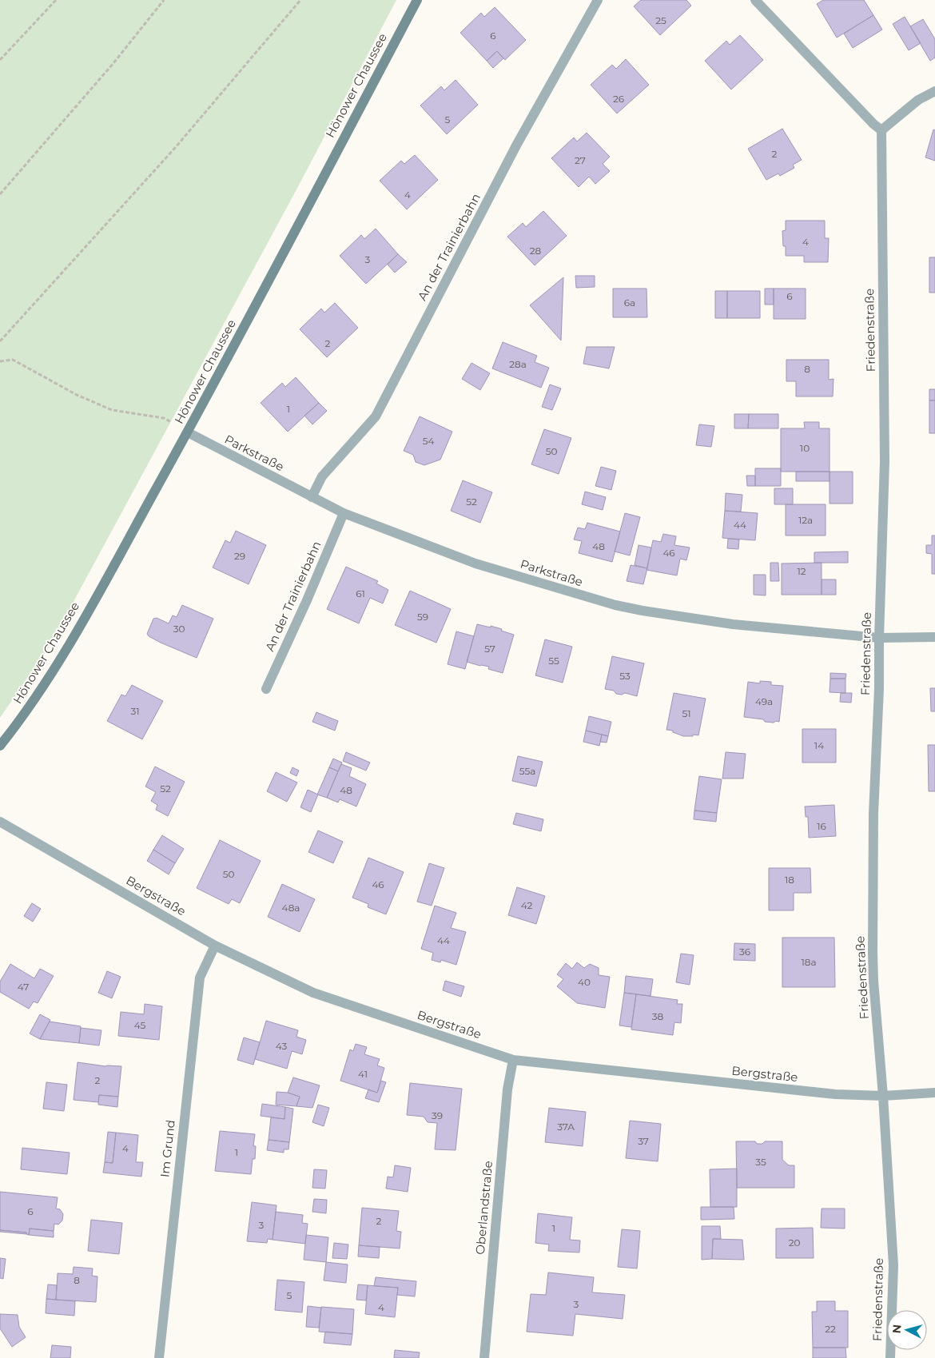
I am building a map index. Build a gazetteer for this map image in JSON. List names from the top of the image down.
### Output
{
  "streets": {
    "main road": ["Hönower Chaussee"],
    "street": [
      "An der Trainierbahn",
      "Friedenstraße",
      "Parkstraße",
      "Bergstraße",
      "Im Grund",
      "Oberlandstraße"
    ]
  },
  "crossings": [
    ["Hönower Chaussee", "Parkstraße"],
    ["An der Trainierbahn", "Parkstraße"],
    ["Friedenstraße", "Parkstraße"],
    ["Friedenstraße", "Bergstraße"],
    ["Bergstraße", "Im Grund"],
    ["Bergstraße", "Oberlandstraße"]
  ],
  "house_numbers": [
    "25",
    "6",
    "26",
    "5",
    "2",
    "27",
    "4",
    "4",
    "28",
    "3",
    "6",
    "6a",
    "2",
    "28a",
    "8",
    "1",
    "54",
    "10",
    "50",
    "52",
    "12a",
    "44",
    "48",
    "46",
    "29",
    "12",
    "61",
    "59",
    "30",
    "57",
    "55",
    "53",
    "49a",
    "31",
    "51",
    "14",
    "55a",
    "52",
    "48",
    "16",
    "50",
    "18",
    "46",
    "42",
    "48a",
    "44",
    "36",
    "18a",
    "40",
    "47",
    "38",
    "45",
    "43",
    "41",
    "2",
    "39",
    "37A",
    "37",
    "4",
    "1",
    "35",
    "6",
    "2",
    "3",
    "1",
    "20",
    "8",
    "5",
    "3",
    "4",
    "22"
  ],
  "north": "left"
}
